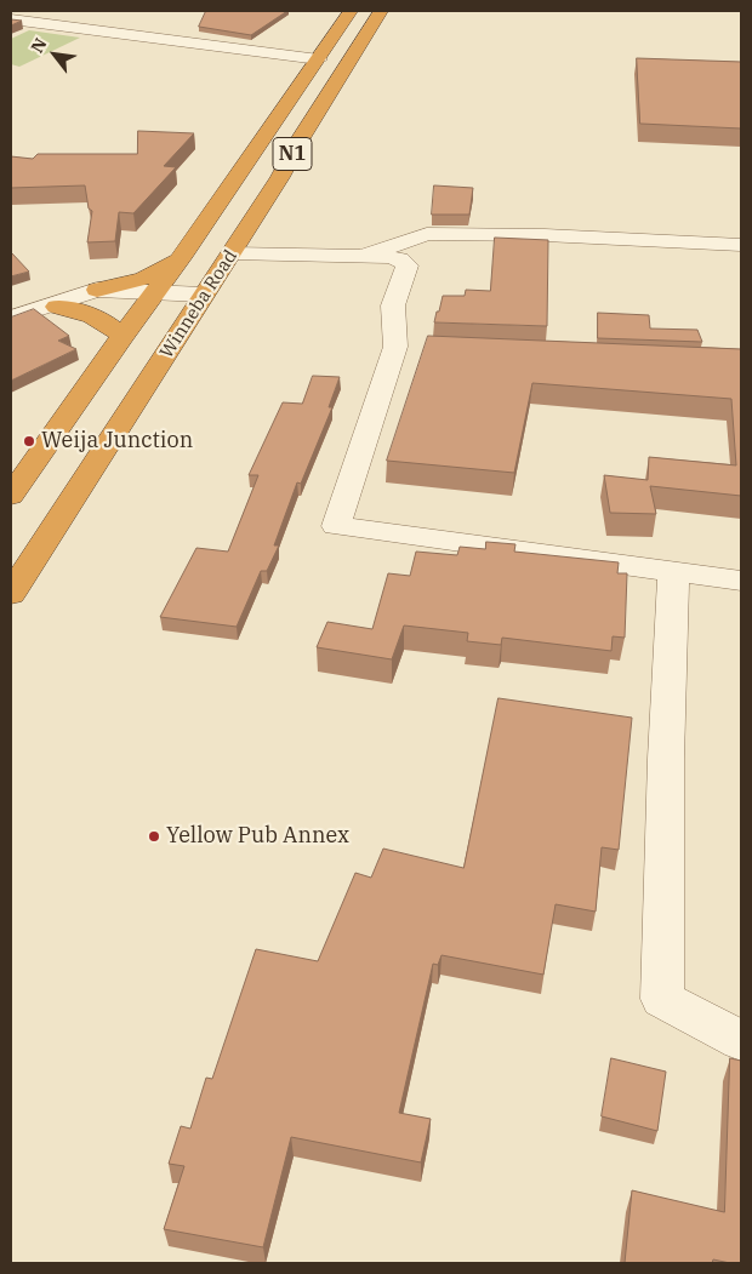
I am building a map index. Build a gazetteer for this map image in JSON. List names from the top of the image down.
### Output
{
  "streets": {
    "highway": ["N1", "Winneba Road"]
  },
  "places": ["Weija Junction", "Yellow Pub Annex"],
  "north": "top left"
}
